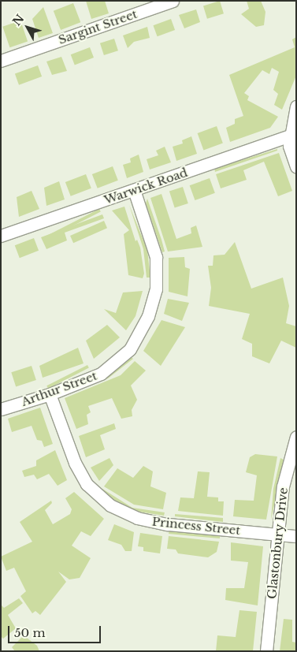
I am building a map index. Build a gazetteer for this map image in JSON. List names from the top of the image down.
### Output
{
  "streets": {
    "street": [
      "Sargint Street",
      "Warwick Road",
      "Arthur Street",
      "Princess Street",
      "Glastonbury Drive"
    ]
  },
  "crossings": [
    ["Warwick Road", "Arthur Street"],
    ["Arthur Street", "Princess Street"],
    ["Princess Street", "Glastonbury Drive"]
  ],
  "scale_bar": "50 m",
  "north": "top left"
}
